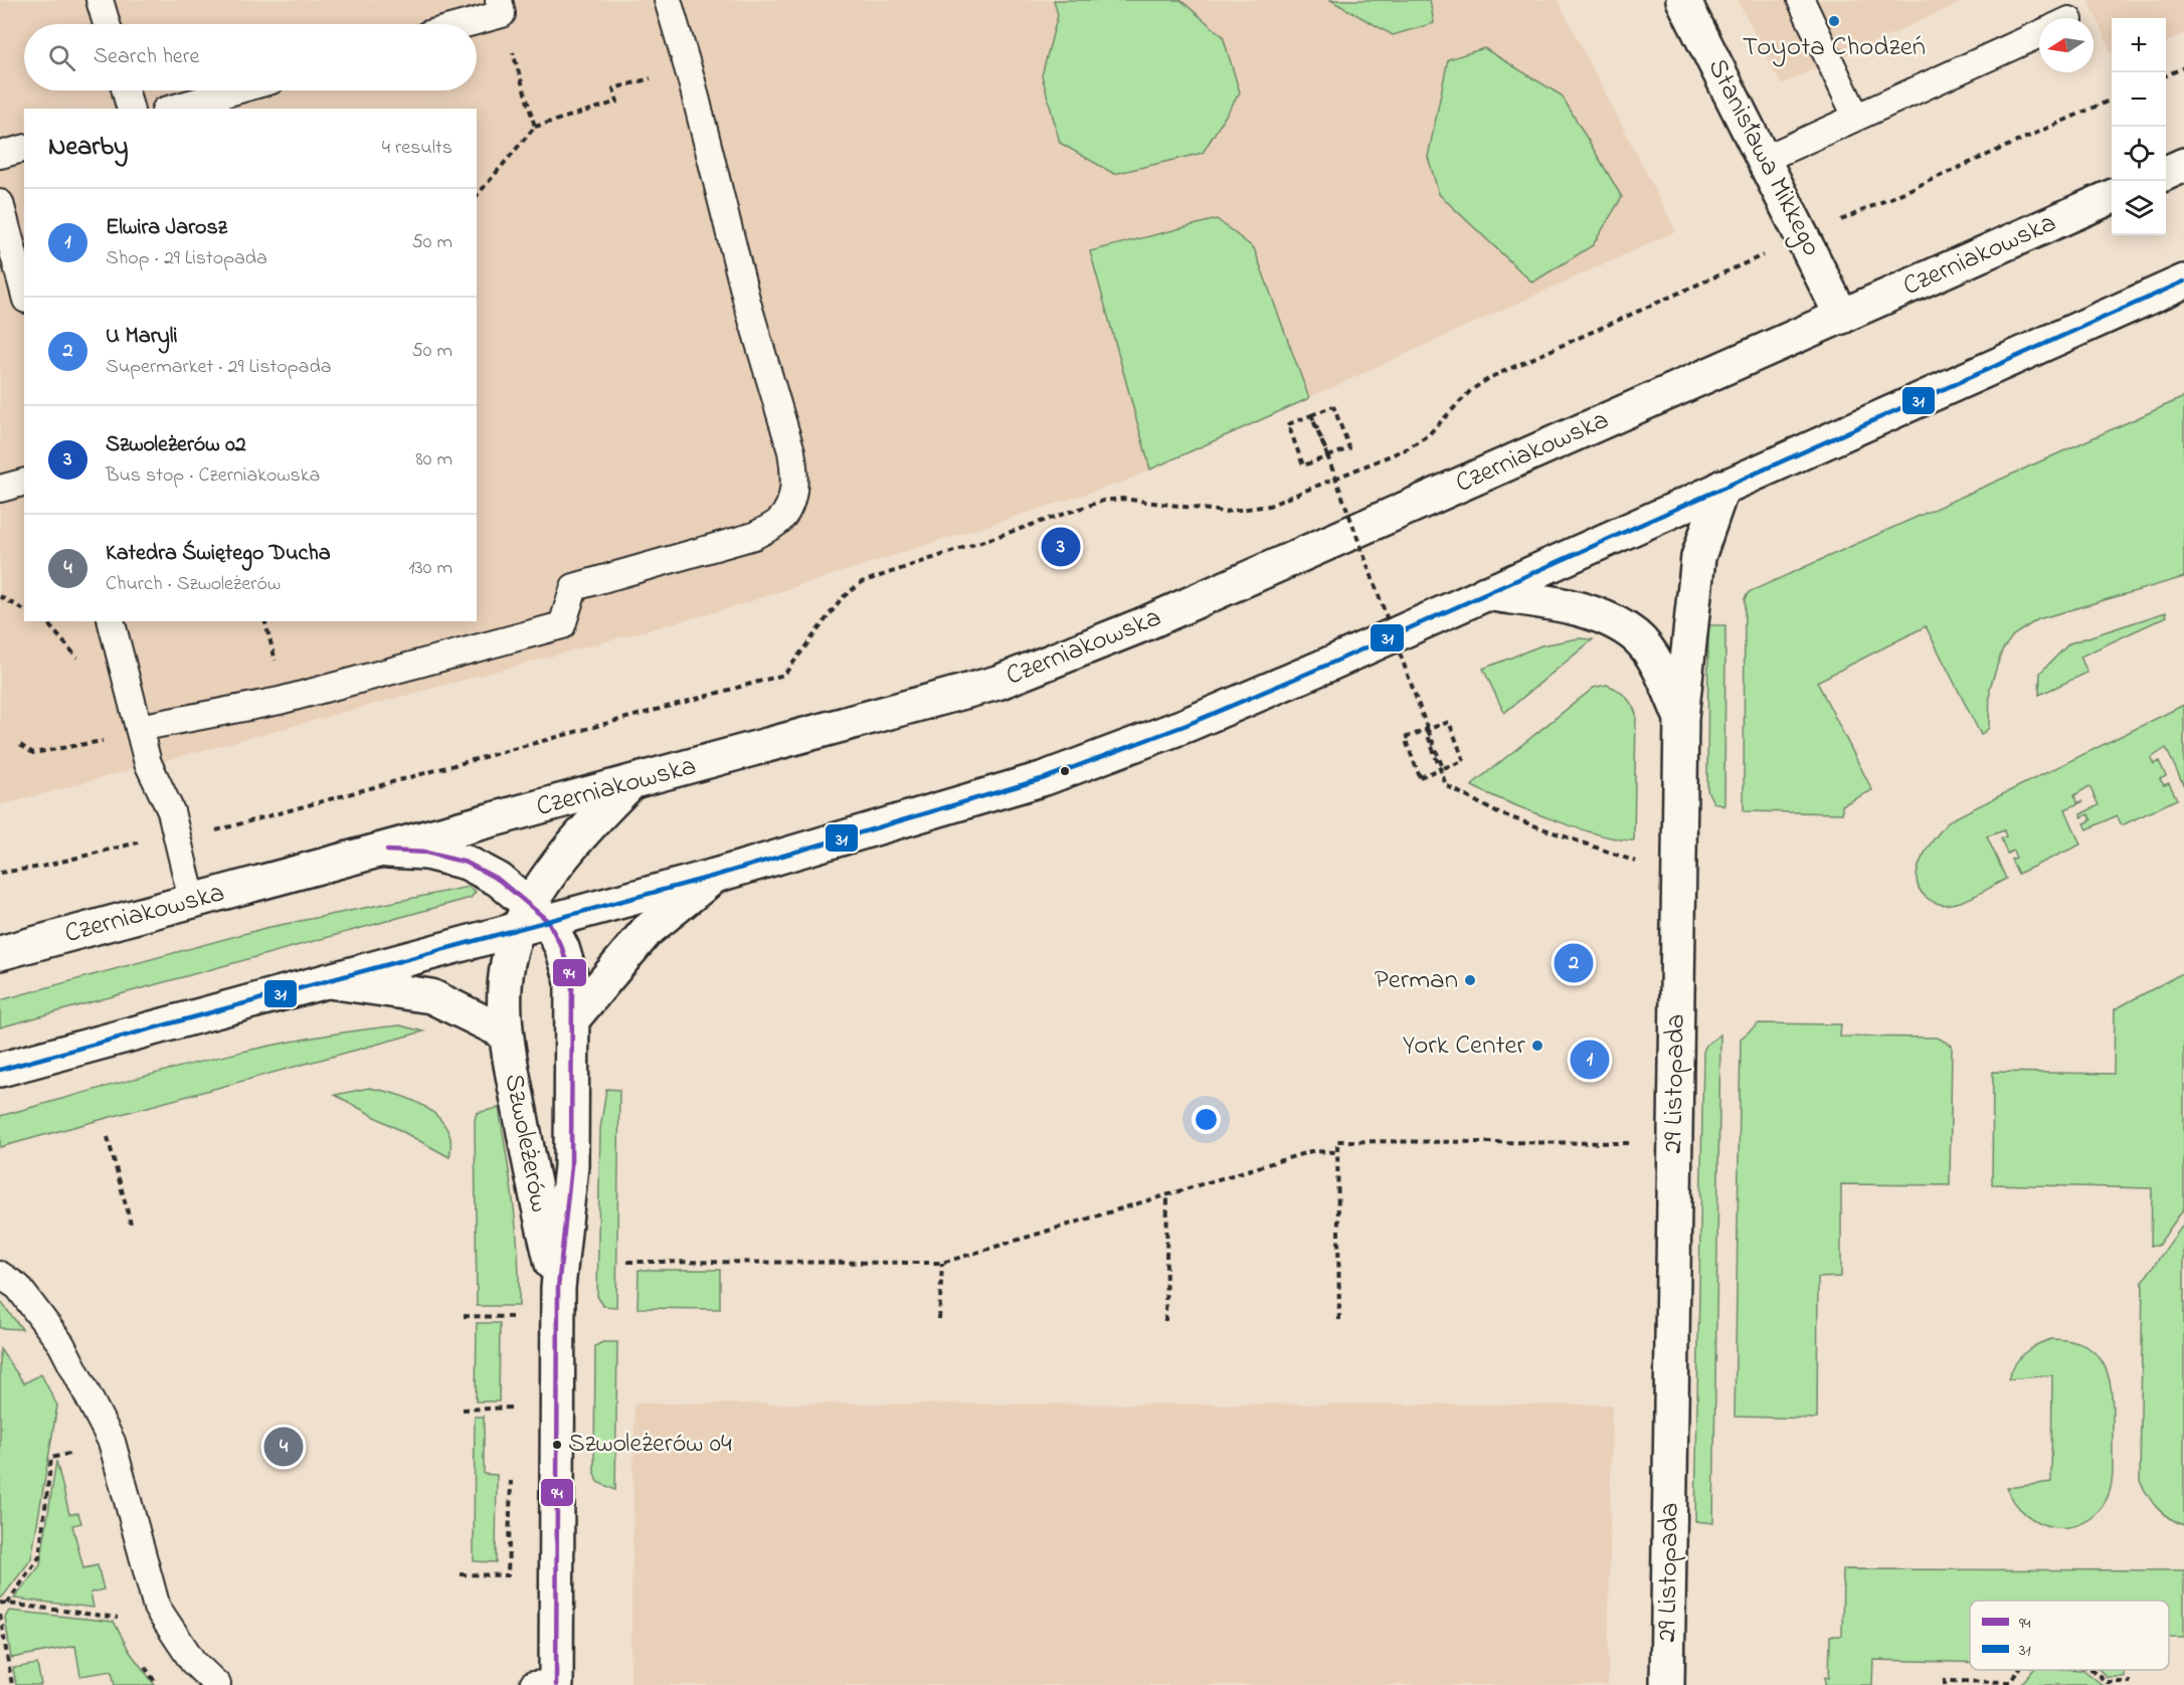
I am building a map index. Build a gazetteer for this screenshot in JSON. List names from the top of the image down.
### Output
{
  "streets": {
    "main road": [
      "Stanisława Mikkego",
      "Czerniakowska",
      "29 Listopada",
      "Szwoleżerów"
    ]
  },
  "crossings": [
    ["Stanisława Mikkego", "Czerniakowska"],
    ["Czerniakowska", "Szwoleżerów"]
  ],
  "places": [
    "Toyota Chodzeń",
    "Perman",
    "York Center",
    "Szwoleżerów 04"
  ],
  "lines": ["transit line 31", "transit line 94"],
  "legend": ["94", "31"],
  "north": "left",
  "page": {
    "map_buttons": ["+", "−"],
    "search": "Search here",
    "heading": ["Nearby", "4 results"],
    "list": [
      {
        "mark": "1",
        "name": "Elwira Jarosz",
        "note": "Shop · 29 Listopada",
        "value": "50 m"
      },
      {
        "mark": "2",
        "name": "U Maryli",
        "note": "Supermarket · 29 Listopada",
        "value": "50 m"
      },
      {
        "mark": "3",
        "name": "Szwoleżerów 02",
        "note": "Bus stop · Czerniakowska",
        "value": "80 m"
      },
      {
        "mark": "4",
        "name": "Katedra Świętego Ducha",
        "note": "Church · Szwoleżerów",
        "value": "130 m"
      }
    ],
    "pins": [
      "3",
      "2",
      "1",
      "4"
    ]
  }
}
